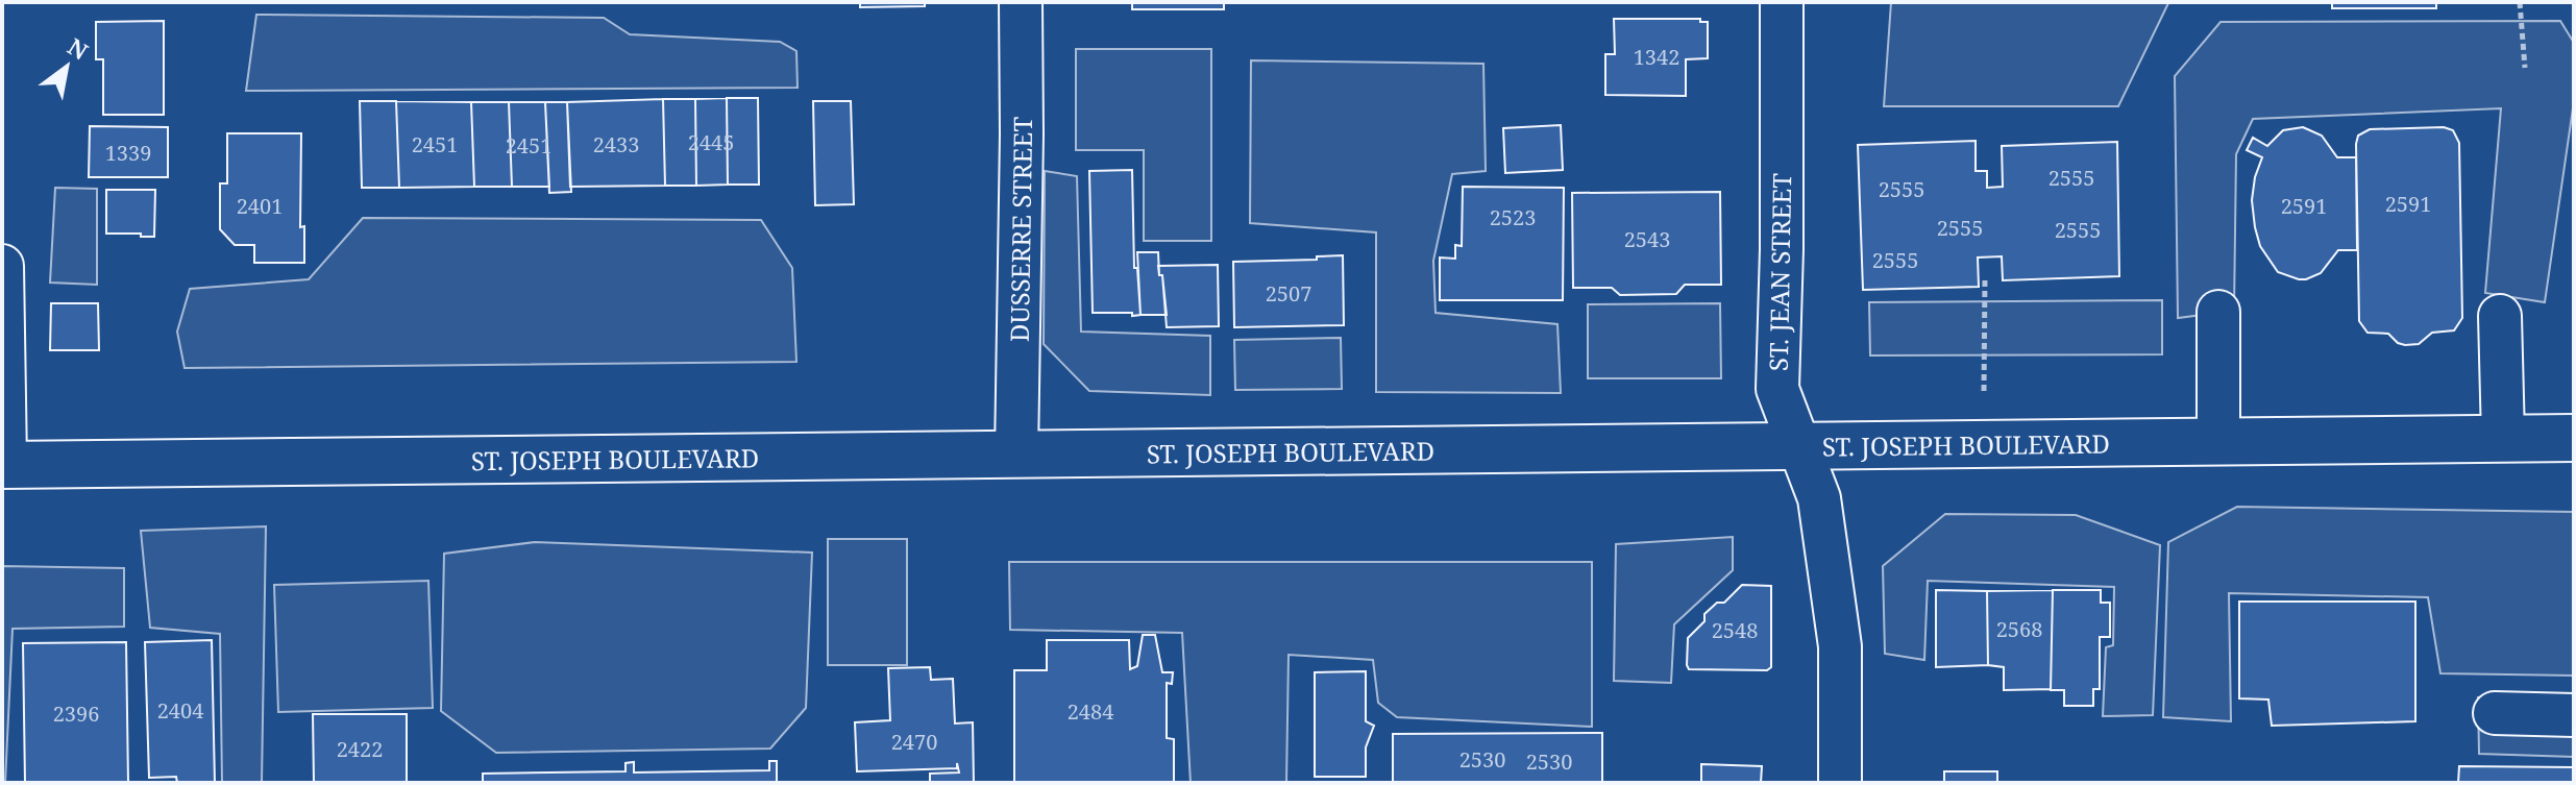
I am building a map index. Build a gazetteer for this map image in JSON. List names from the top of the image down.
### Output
{
  "streets": {
    "main road": ["ST. JOSEPH BOULEVARD"],
    "street": ["DUSSERRE STREET", "ST. JEAN STREET"]
  },
  "crossings": [
    ["DUSSERRE STREET", "ST. JOSEPH BOULEVARD"],
    ["ST. JEAN STREET", "ST. JOSEPH BOULEVARD"]
  ],
  "house_numbers": [
    "1342",
    "2445",
    "2451",
    "2433",
    "2451",
    "1339",
    "2555",
    "2555",
    "2591",
    "2401",
    "2591",
    "2523",
    "2555",
    "2555",
    "2543",
    "2555",
    "2507",
    "2568",
    "2548",
    "2404",
    "2484",
    "2396",
    "2470",
    "2422",
    "2530",
    "2530"
  ],
  "north": "top right"
}
